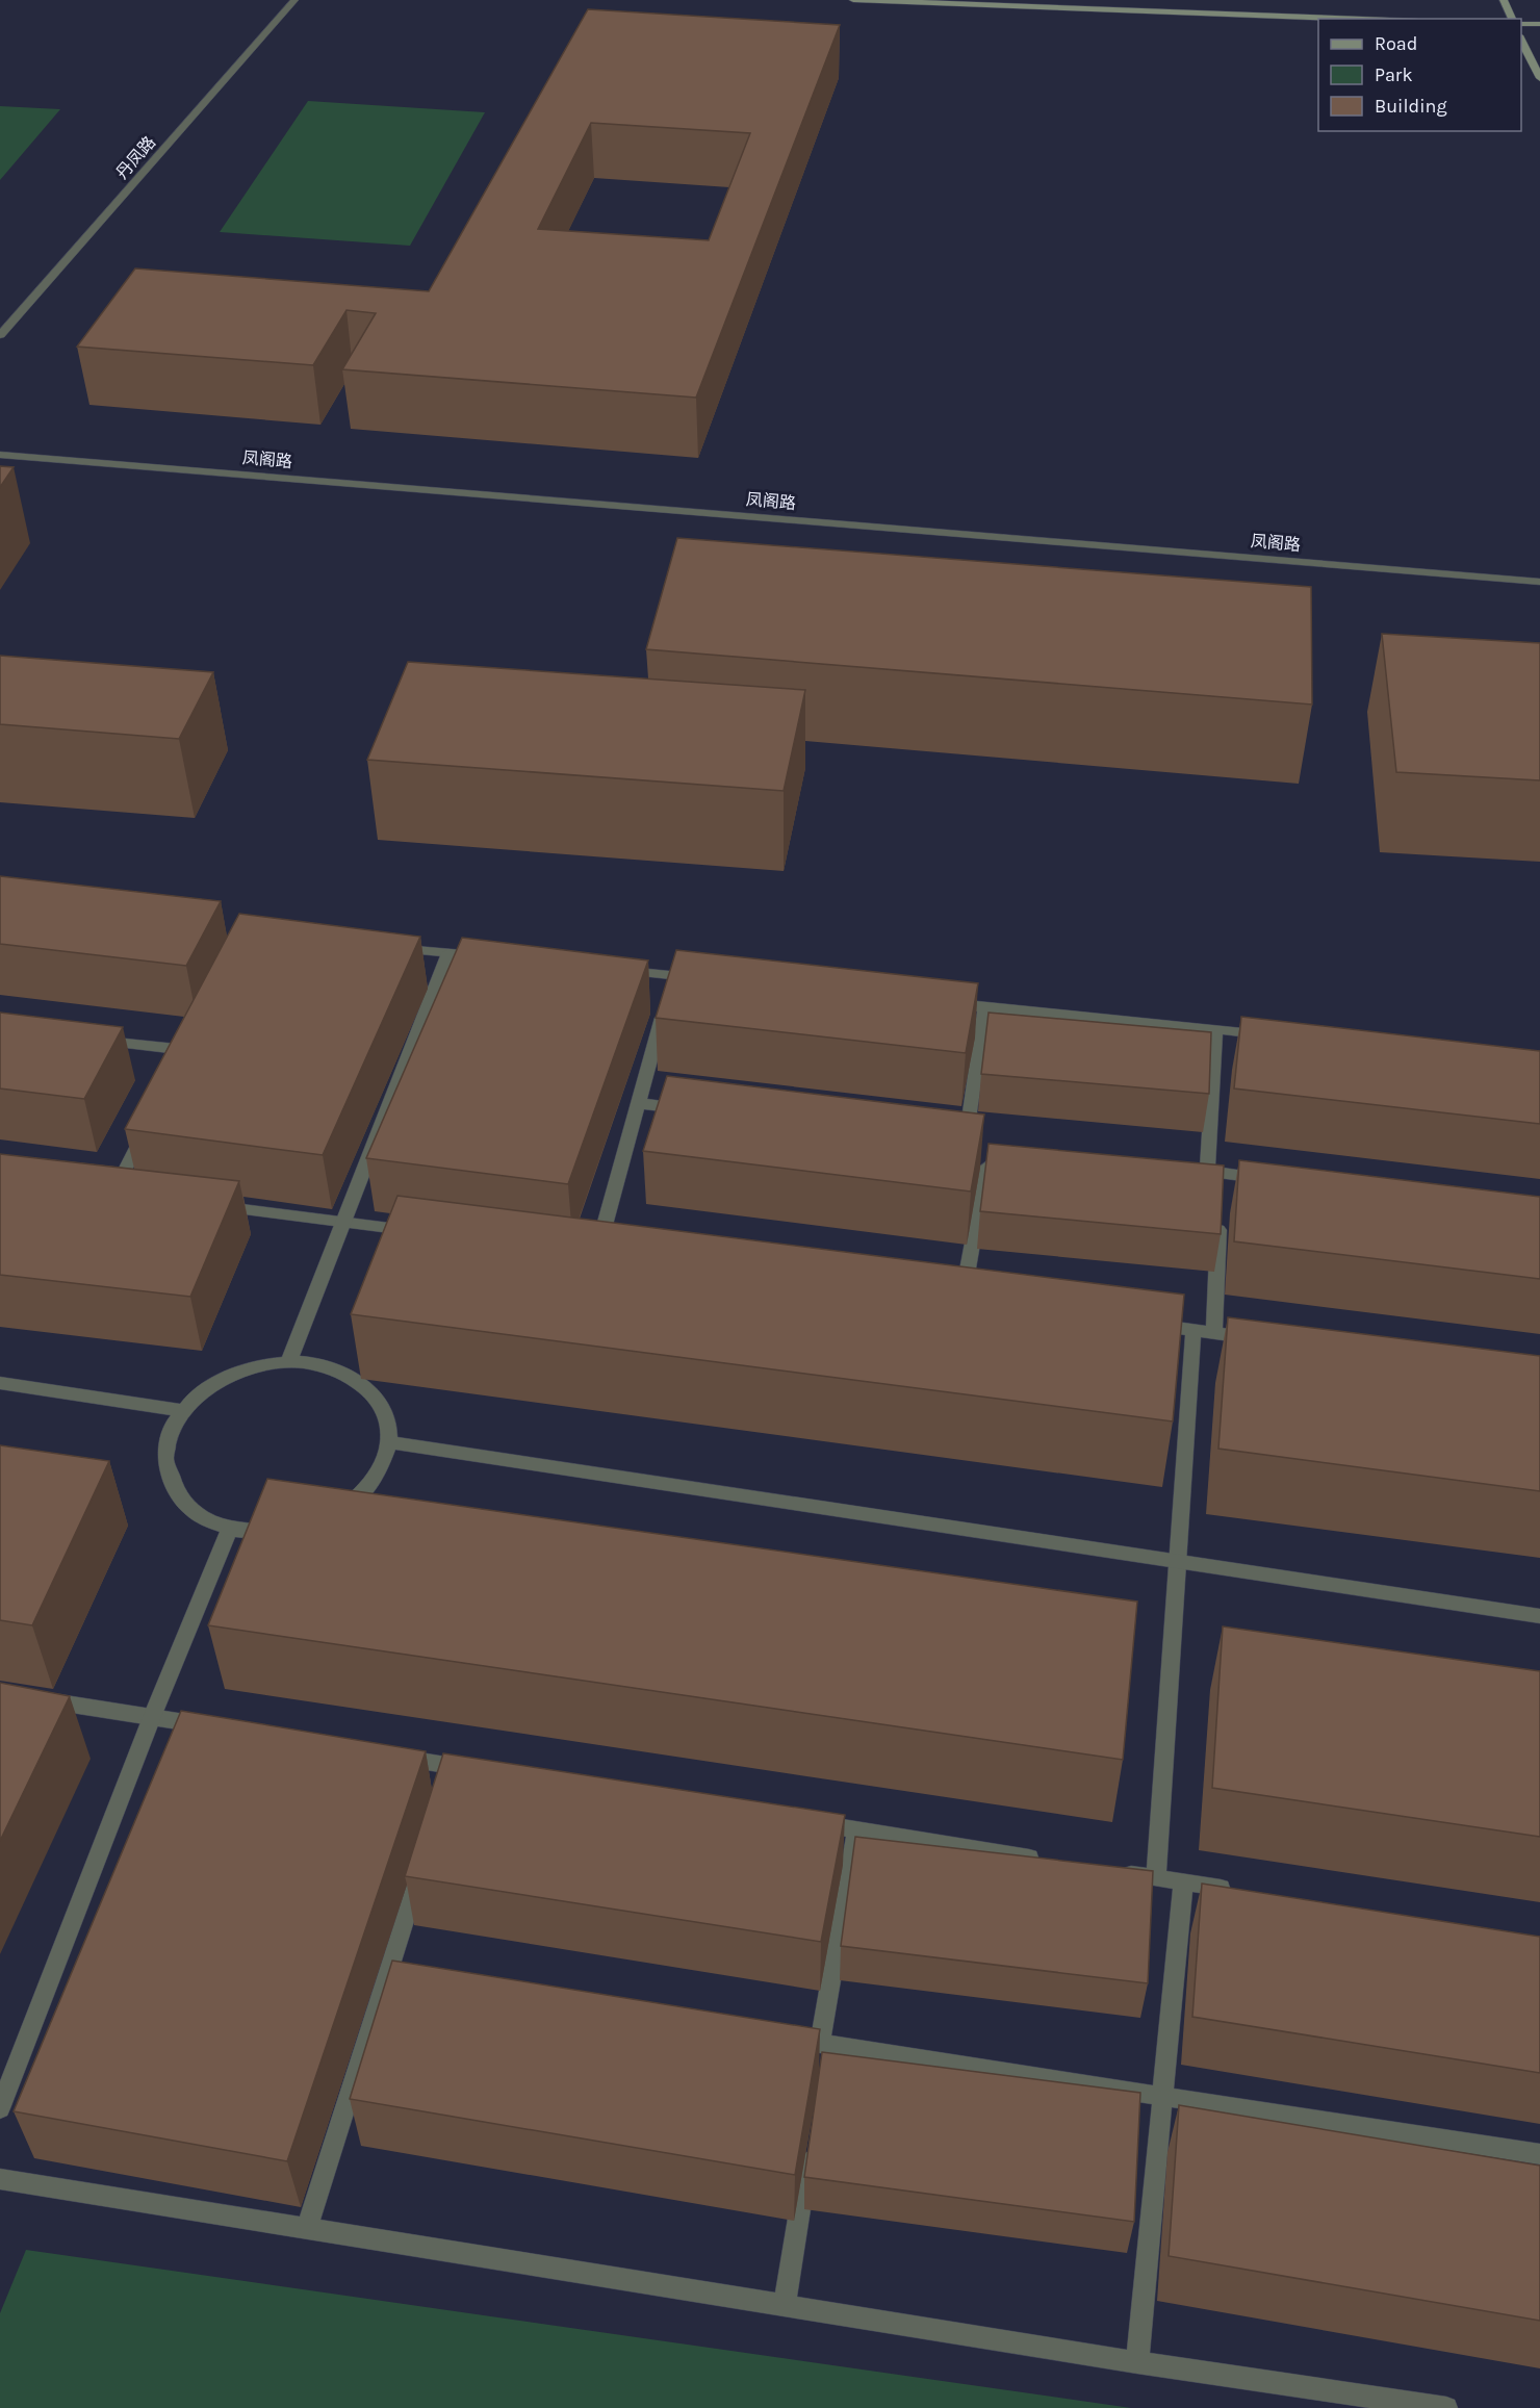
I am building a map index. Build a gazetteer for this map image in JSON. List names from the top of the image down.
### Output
{
  "streets": {
    "street": ["丹凤路", "凤阁路"]
  },
  "legend": ["Road", "Park", "Building"]
}
